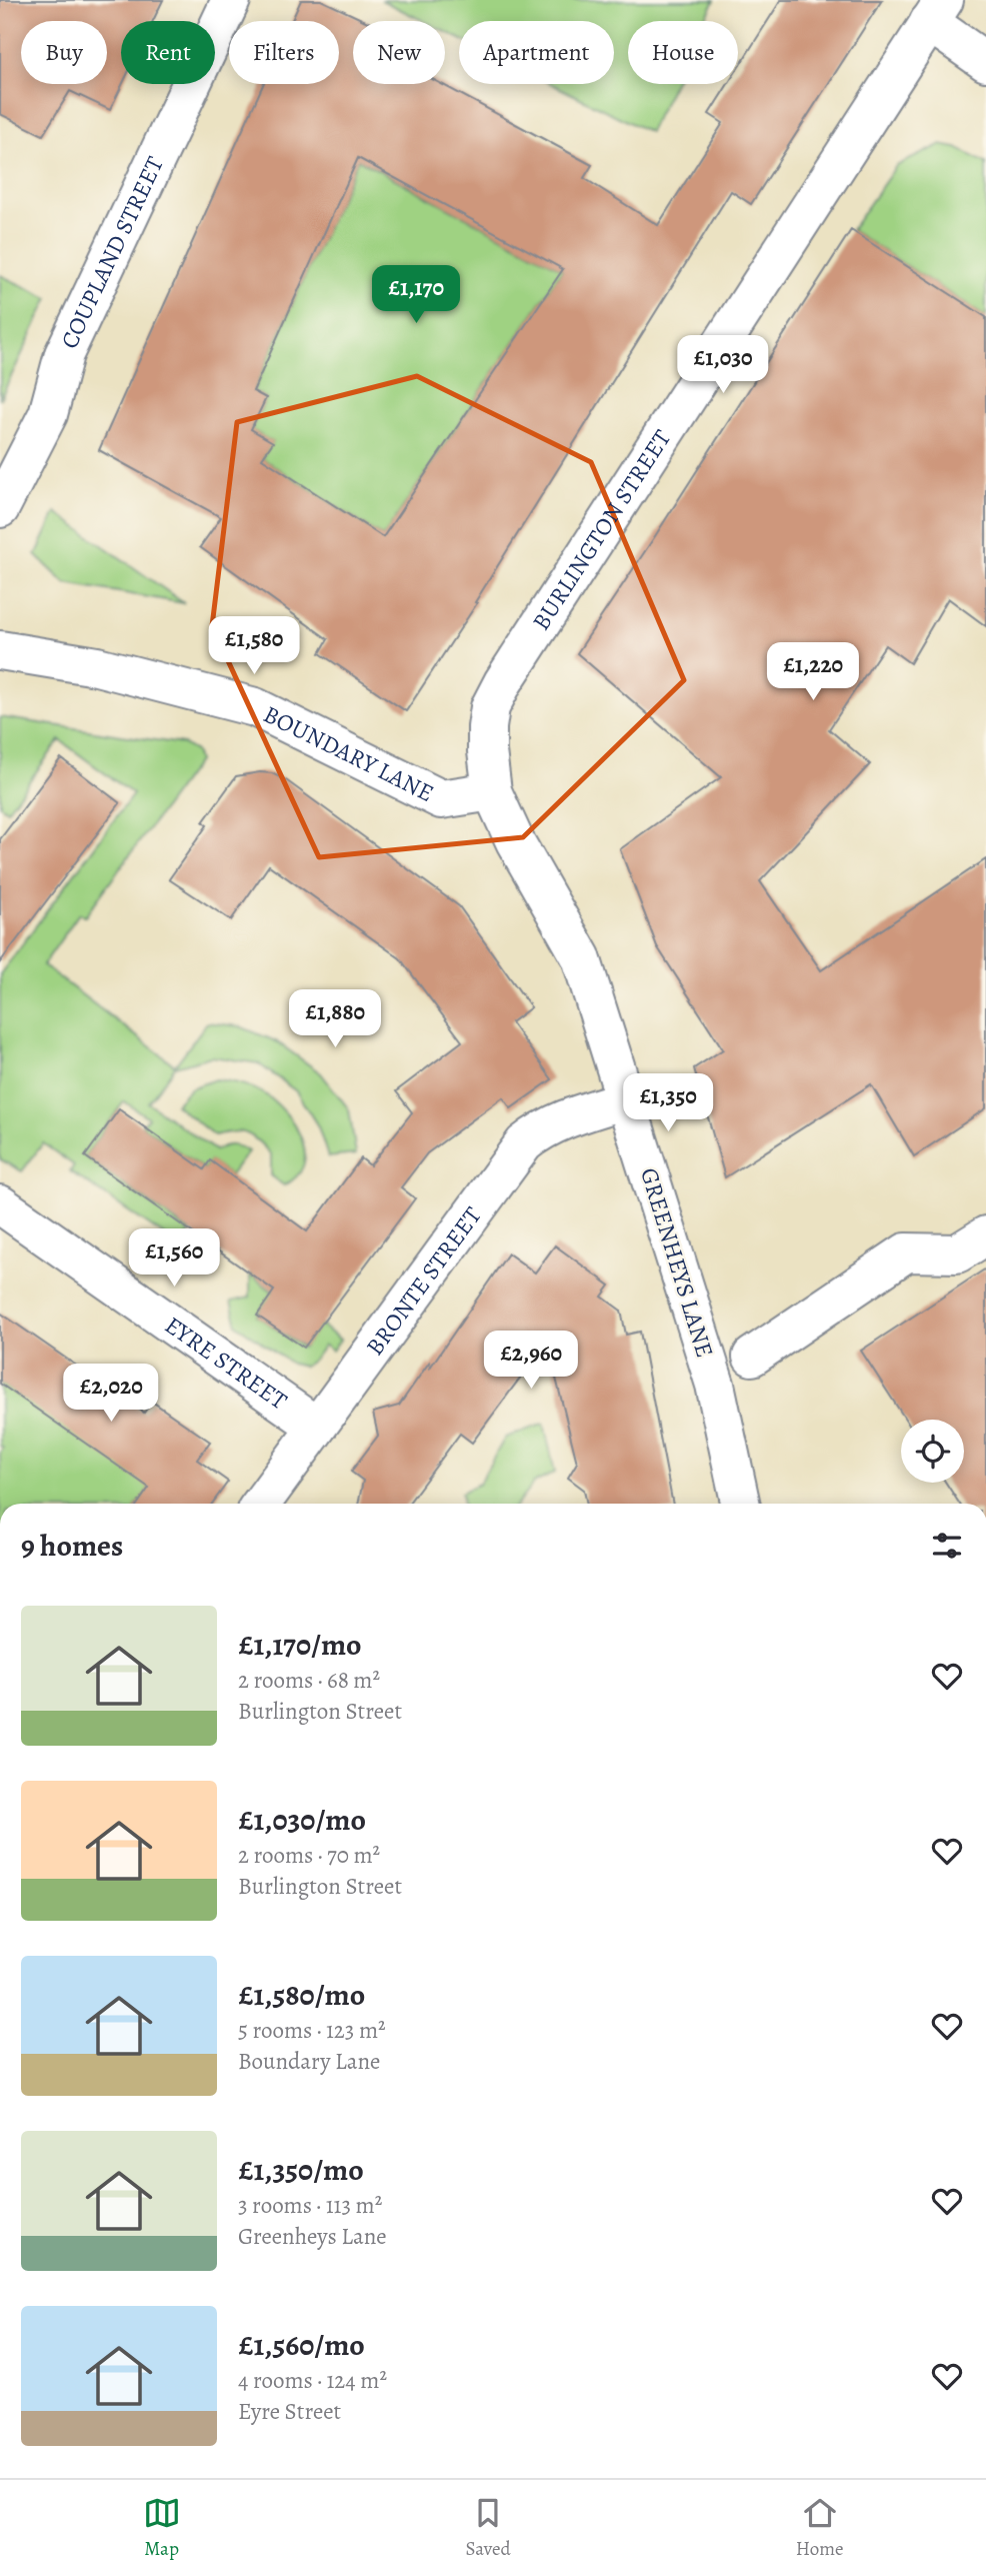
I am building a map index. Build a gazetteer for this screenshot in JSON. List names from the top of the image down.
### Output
{
  "streets": {
    "street": [
      "COUPLAND STREET",
      "BURLINGTON STREET",
      "BOUNDARY LANE",
      "GREENHEYS LANE",
      "BRONTE STREET",
      "EYRE STREET"
    ]
  },
  "crossings": [
    ["BURLINGTON STREET", "BOUNDARY LANE"],
    ["BURLINGTON STREET", "GREENHEYS LANE"],
    ["BOUNDARY LANE", "GREENHEYS LANE"],
    ["GREENHEYS LANE", "BRONTE STREET"],
    ["BRONTE STREET", "EYRE STREET"]
  ],
  "page": {
    "chip": [
      "Buy",
      "Rent",
      "Filters",
      "New",
      "Apartment",
      "House"
    ],
    "price": [
      "£1,170",
      "£1,030",
      "£1,580",
      "£1,220",
      "£1,880",
      "£1,350",
      "£1,560",
      "£2,960",
      "£2,020"
    ],
    "heading": "9 homes",
    "list": [
      {
        "name": "£1,170/mo",
        "note": "2 rooms · 68 m² · Burlington Street"
      },
      {
        "name": "£1,030/mo",
        "note": "2 rooms · 70 m² · Burlington Street"
      },
      {
        "name": "£1,580/mo",
        "note": "5 rooms · 123 m² · Boundary Lane"
      },
      {
        "name": "£1,350/mo",
        "note": "3 rooms · 113 m² · Greenheys Lane"
      },
      {
        "name": "£1,560/mo",
        "note": "4 rooms · 124 m² · Eyre Street"
      }
    ],
    "tabs": ["Map", "Saved", "Home"]
  }
}
